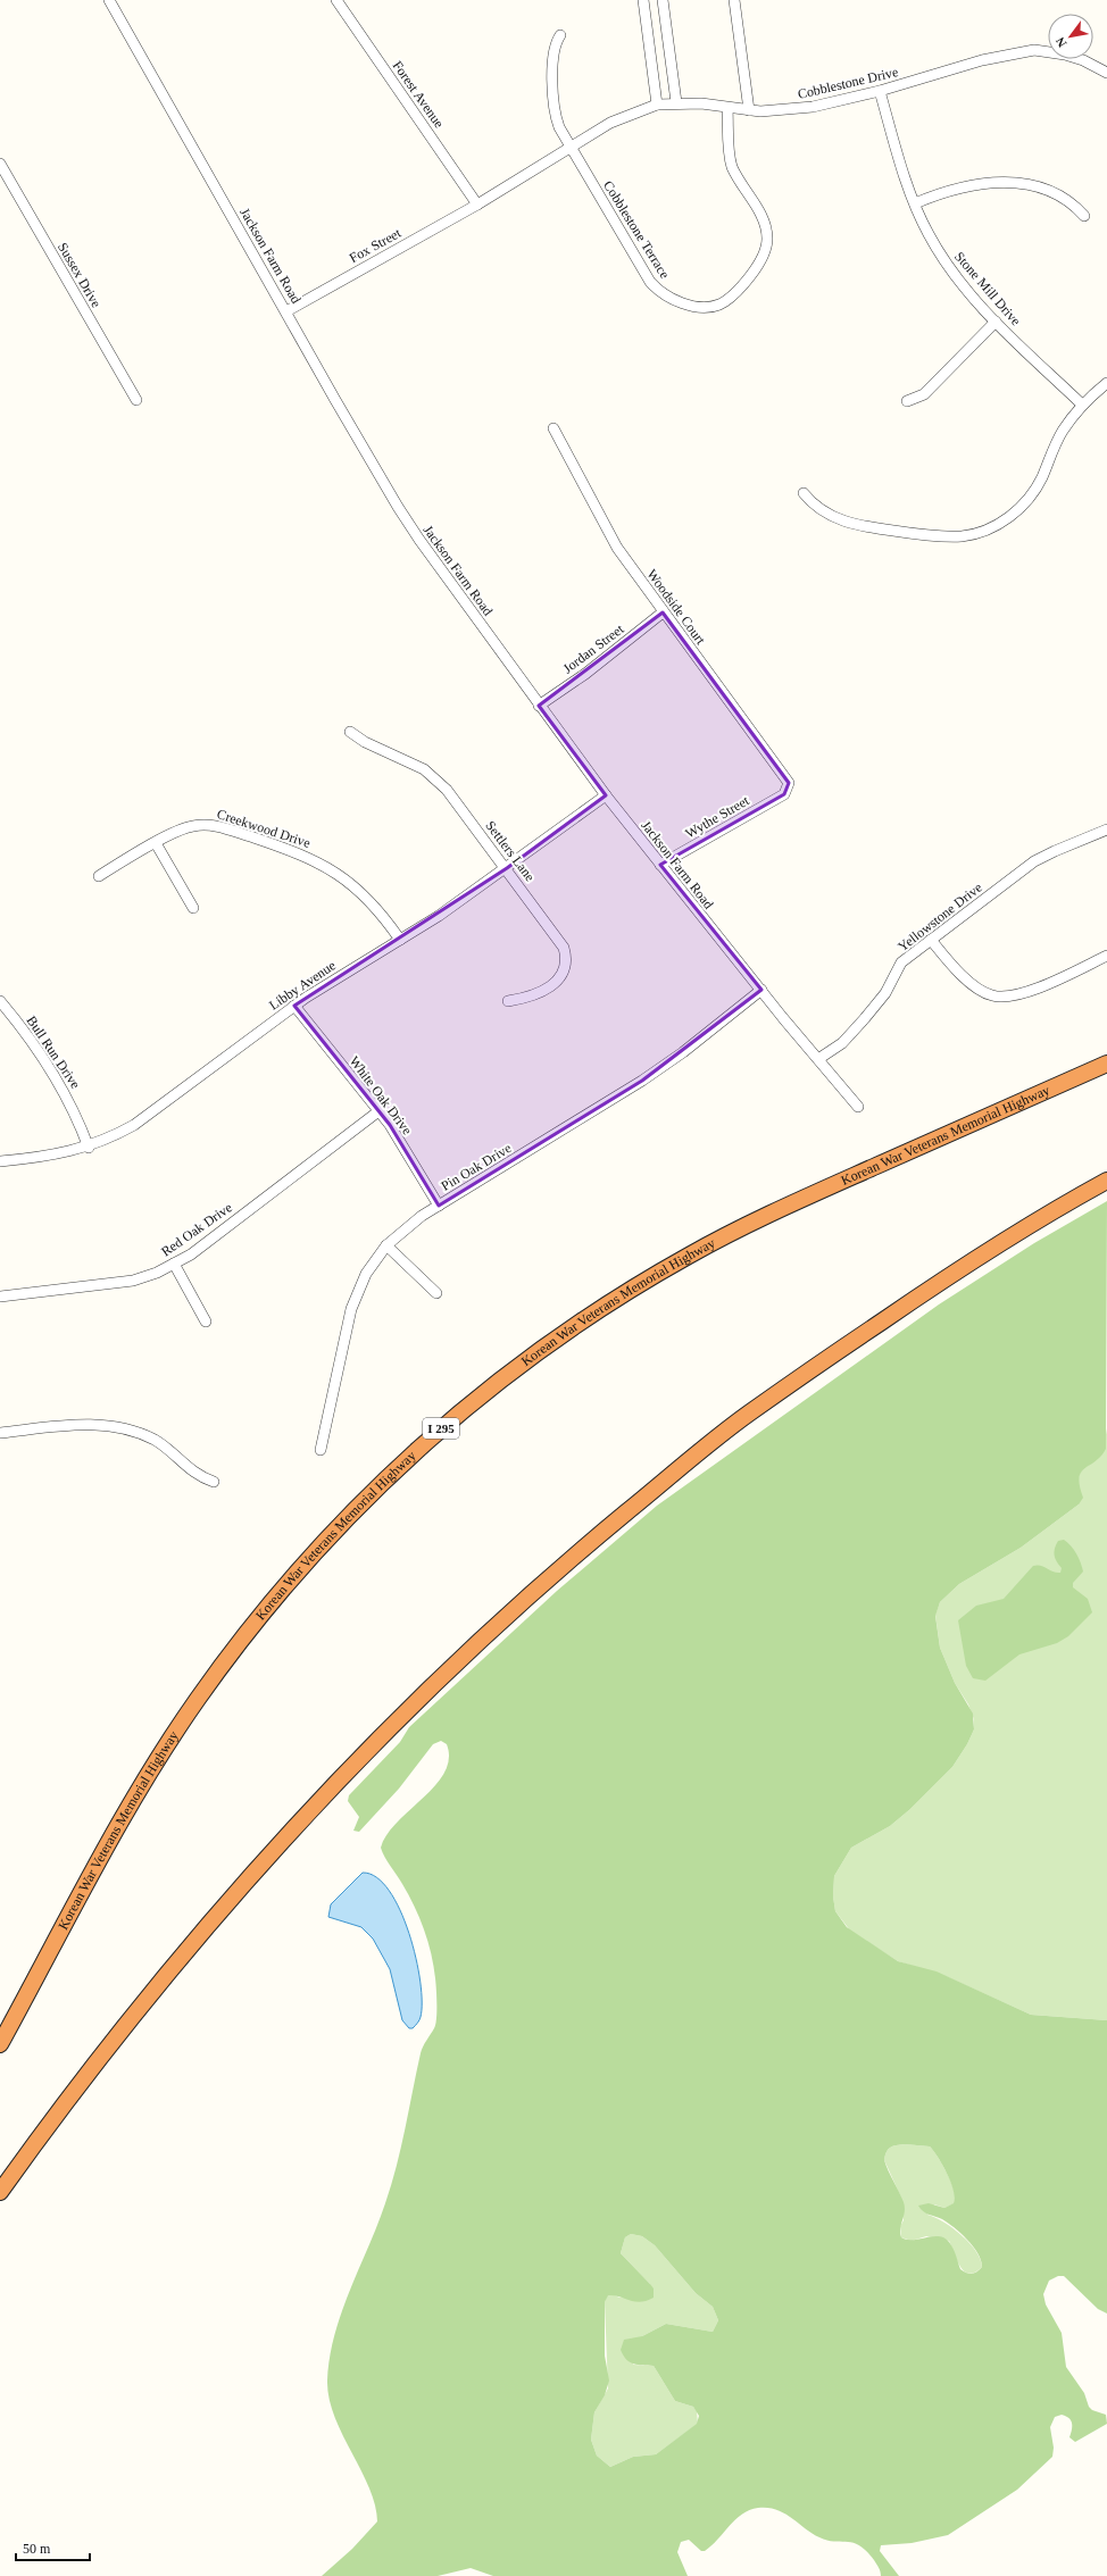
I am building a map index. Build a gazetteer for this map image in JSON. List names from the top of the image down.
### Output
{
  "streets": {
    "highway": ["Korean War Veterans Memorial Highway", "I 295"],
    "street": [
      "Cobblestone Drive",
      "Forest Avenue",
      "Cobblestone Terrace",
      "Fox Street",
      "Jackson Farm Road",
      "Sussex Drive",
      "Stone Mill Drive",
      "Woodside Court",
      "Jordan Street",
      "Wythe Street",
      "Creekwood Drive",
      "Settlers Lane",
      "Yellowstone Drive",
      "Libby Avenue",
      "Bull Run Drive",
      "White Oak Drive",
      "Pin Oak Drive",
      "Red Oak Drive"
    ]
  },
  "crossings": [
    ["Cobblestone Drive", "Forest Avenue"],
    ["Cobblestone Drive", "Cobblestone Terrace"],
    ["Cobblestone Drive", "Fox Street"],
    ["Cobblestone Drive", "Stone Mill Drive"],
    ["Forest Avenue", "Fox Street"],
    ["Fox Street", "Jackson Farm Road"],
    ["Jackson Farm Road", "Jordan Street"],
    ["Jackson Farm Road", "Wythe Street"],
    ["Jackson Farm Road", "Yellowstone Drive"],
    ["Jackson Farm Road", "Libby Avenue"],
    ["Jackson Farm Road", "Pin Oak Drive"],
    ["Woodside Court", "Jordan Street"],
    ["Woodside Court", "Wythe Street"],
    ["Creekwood Drive", "Libby Avenue"],
    ["Settlers Lane", "Libby Avenue"],
    ["Libby Avenue", "Bull Run Drive"],
    ["Libby Avenue", "White Oak Drive"],
    ["White Oak Drive", "Pin Oak Drive"],
    ["White Oak Drive", "Red Oak Drive"]
  ],
  "scale_bar": "50 m",
  "north": "bottom left"
}
